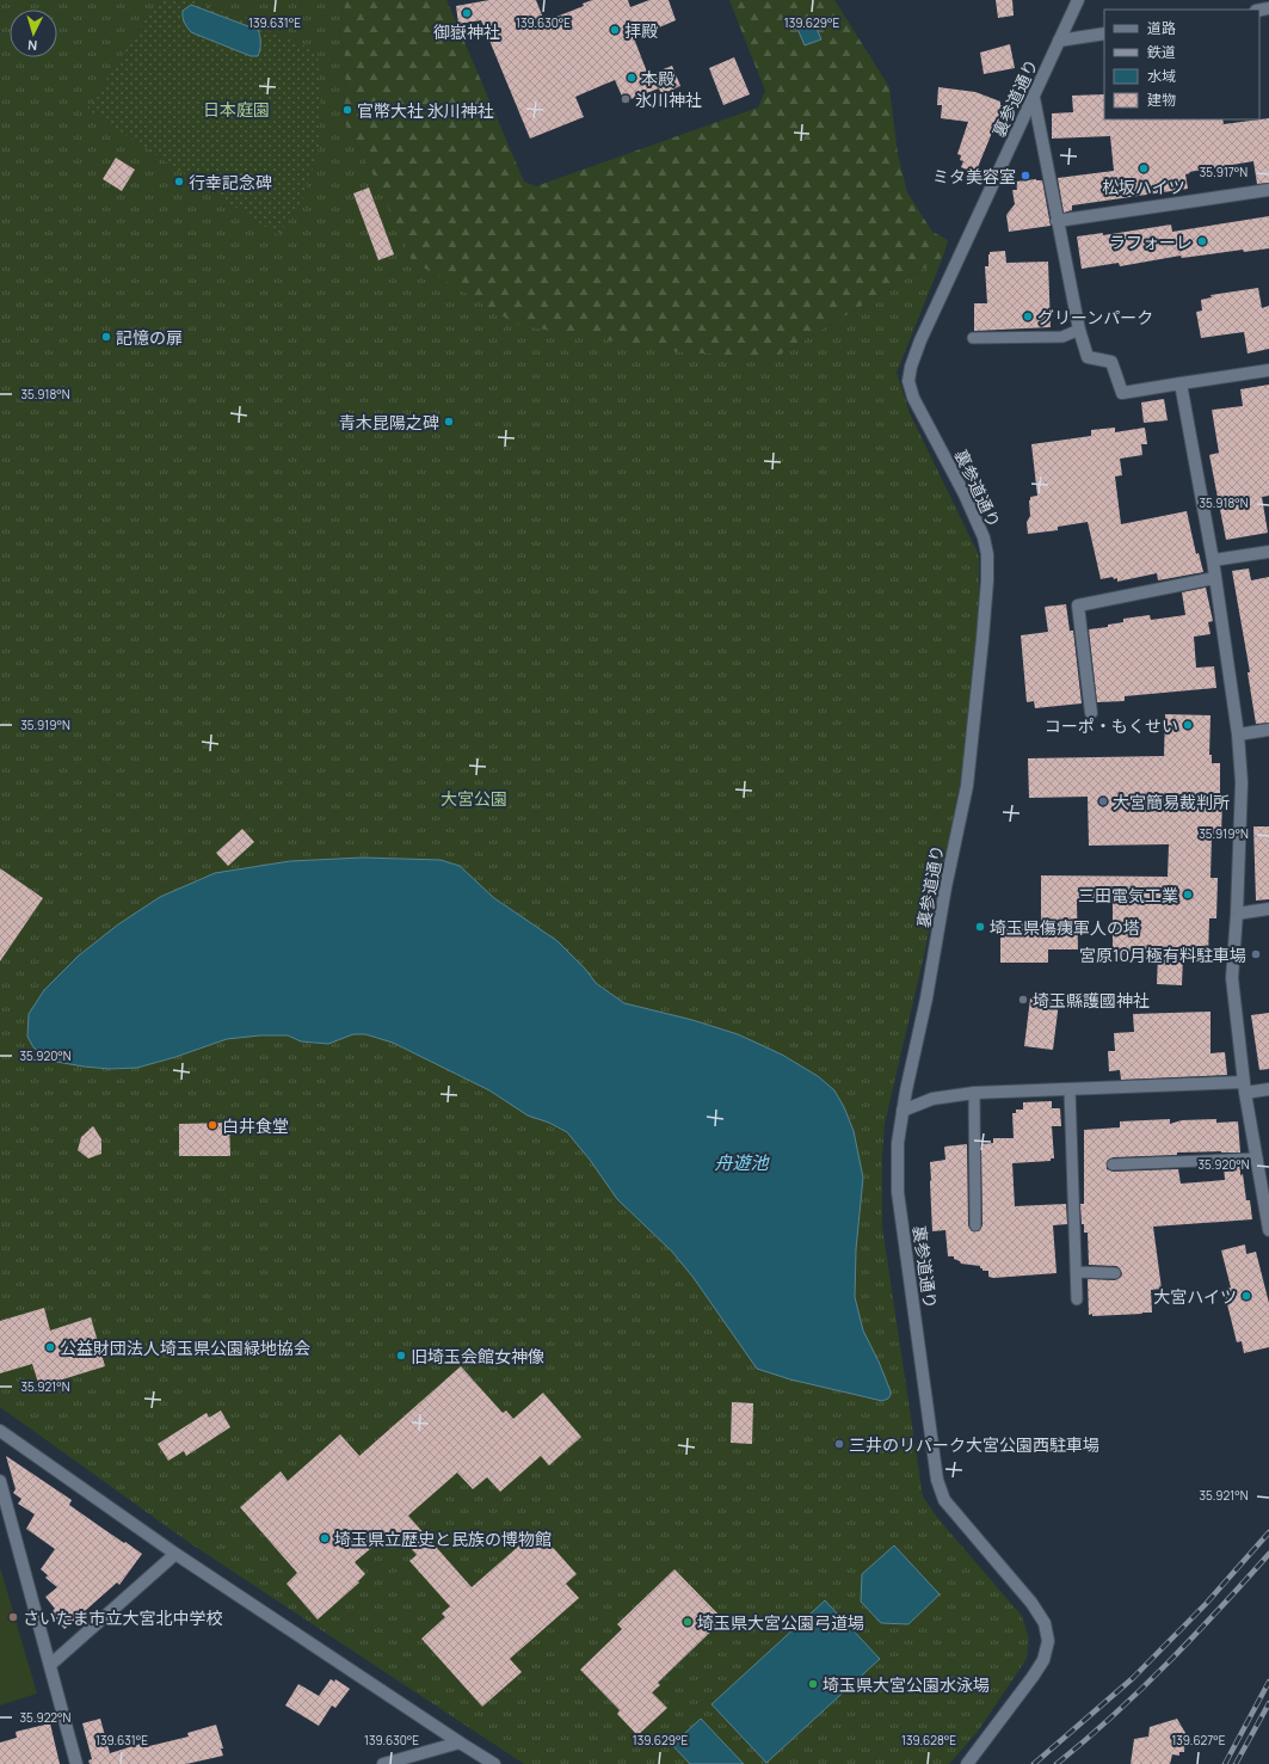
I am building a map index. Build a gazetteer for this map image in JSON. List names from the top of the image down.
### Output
{
  "streets": {
    "street": ["裏参道通り"]
  },
  "water": ["舟遊池"],
  "parks": ["日本庭園", "大宮公園"],
  "places": [
    "御嶽神社",
    "拝殿",
    "本殿",
    "氷川神社",
    "官幣大社 氷川神社",
    "松坂ハイツ",
    "ミタ美容室",
    "行幸記念碑",
    "ラフォーレ",
    "グリーンパーク",
    "記憶の扉",
    "青木昆陽之碑",
    "コーポ・もくせい",
    "大宮簡易裁判所",
    "三田電気工業",
    "埼玉県傷痍軍人の塔",
    "宮原10月極有料駐車場",
    "埼玉縣護國神社",
    "白井食堂",
    "大宮ハイツ",
    "公益財団法人埼玉県公園緑地協会",
    "旧埼玉会館女神像",
    "三井のリパーク大宮公園西駐車場",
    "埼玉県立歴史と民族の博物館",
    "さいたま市立大宮北中学校",
    "埼玉県大宮公園弓道場",
    "埼玉県大宮公園水泳場"
  ],
  "legend": [
    "道路",
    "鉄道",
    "水域",
    "建物"
  ],
  "north": "bottom",
  "coordinates": [
    "139.631°E",
    "139.630°E",
    "139.629°E",
    "35.917°N",
    "35.918°N",
    "35.919°N",
    "35.920°N",
    "35.921°N",
    "35.922°N",
    "139.628°E",
    "139.627°E"
  ]
}
